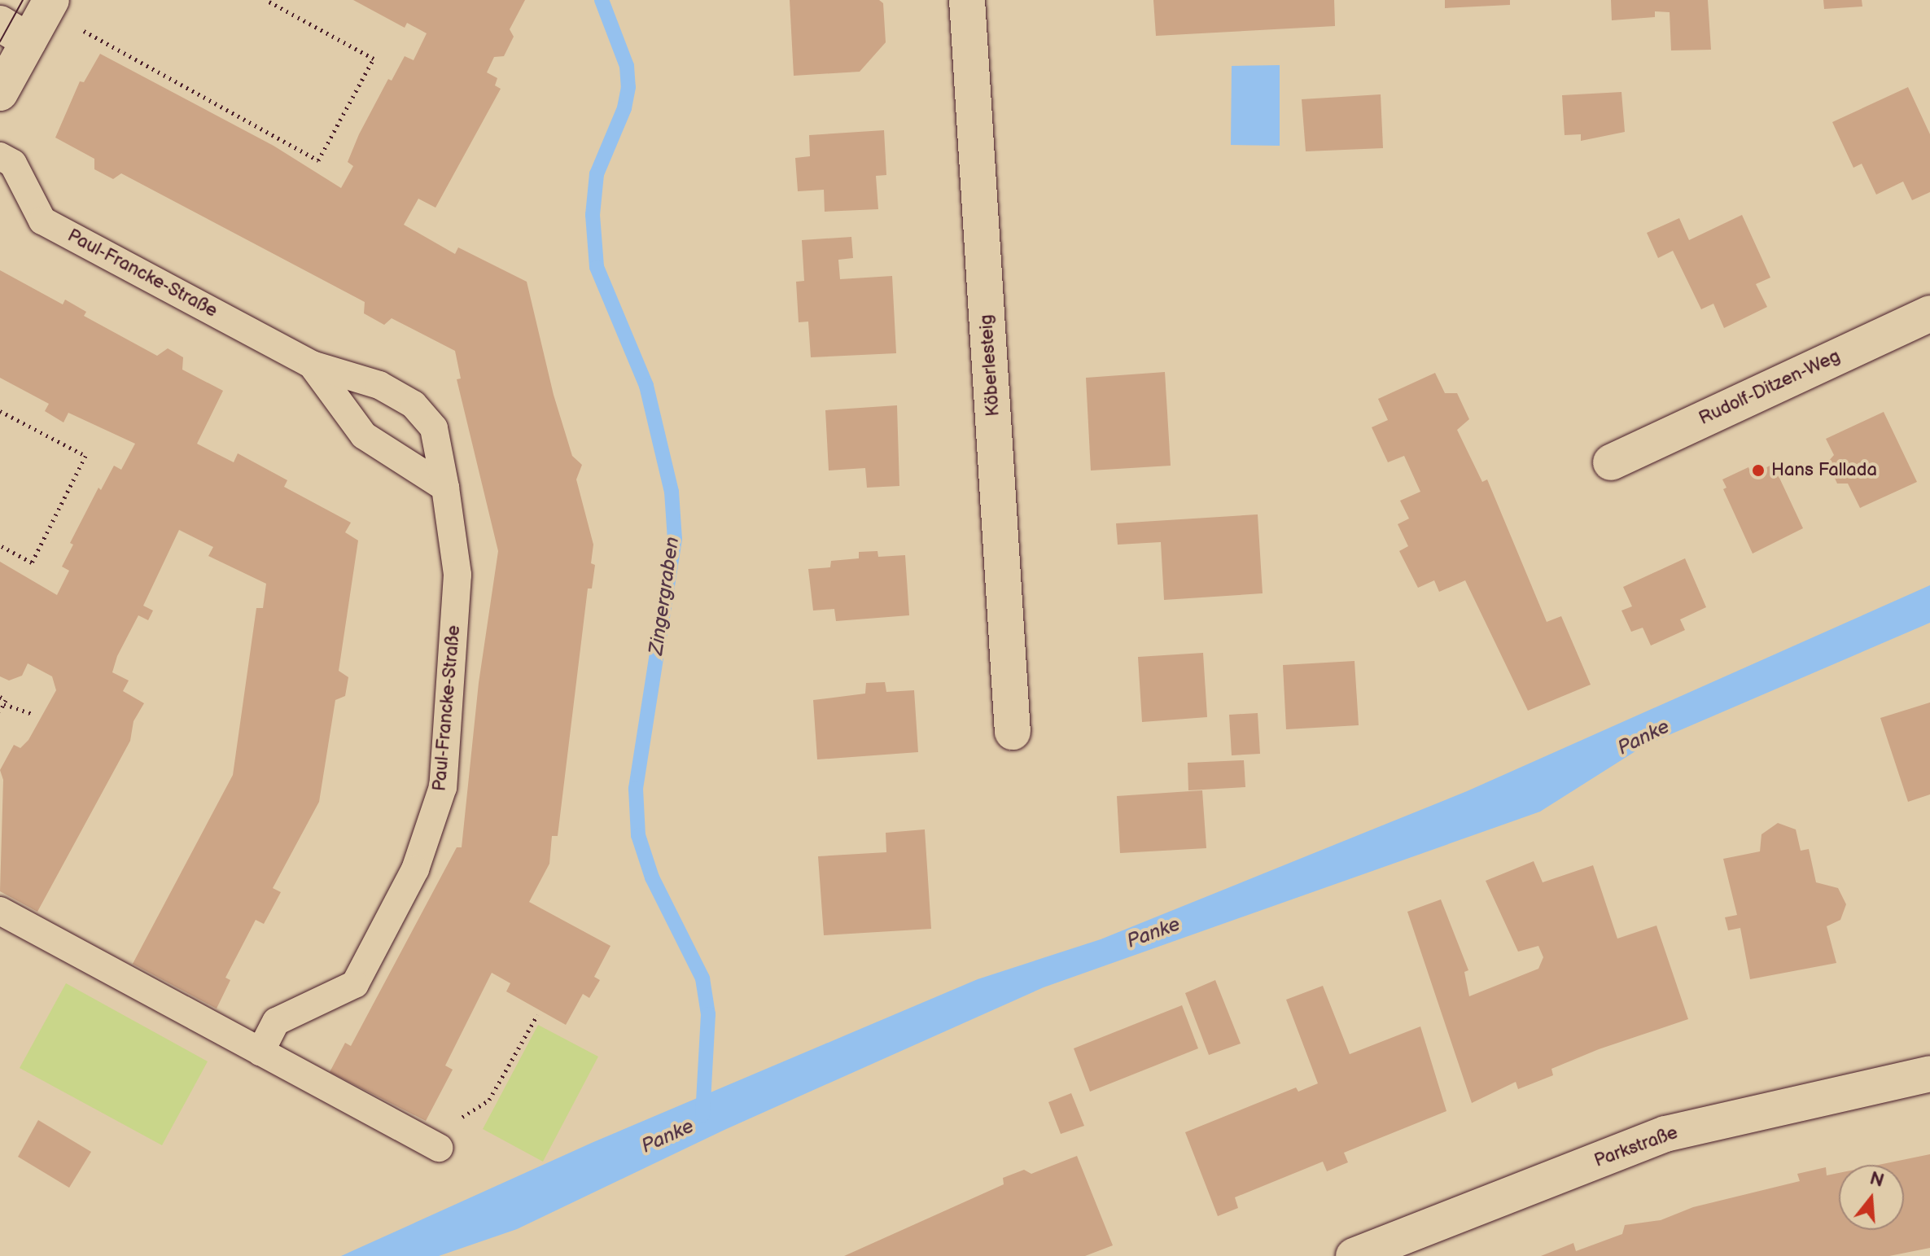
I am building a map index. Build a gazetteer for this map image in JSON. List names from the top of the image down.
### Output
{
  "streets": {
    "street": ["Köberlesteig", "Rudolf-Ditzen-Weg", "Parkstraße"],
    "lane": ["Paul-Francke-Straße"]
  },
  "water": ["Zingergraben", "Panke"],
  "places": ["Hans Fallada"],
  "north": "top"
}
